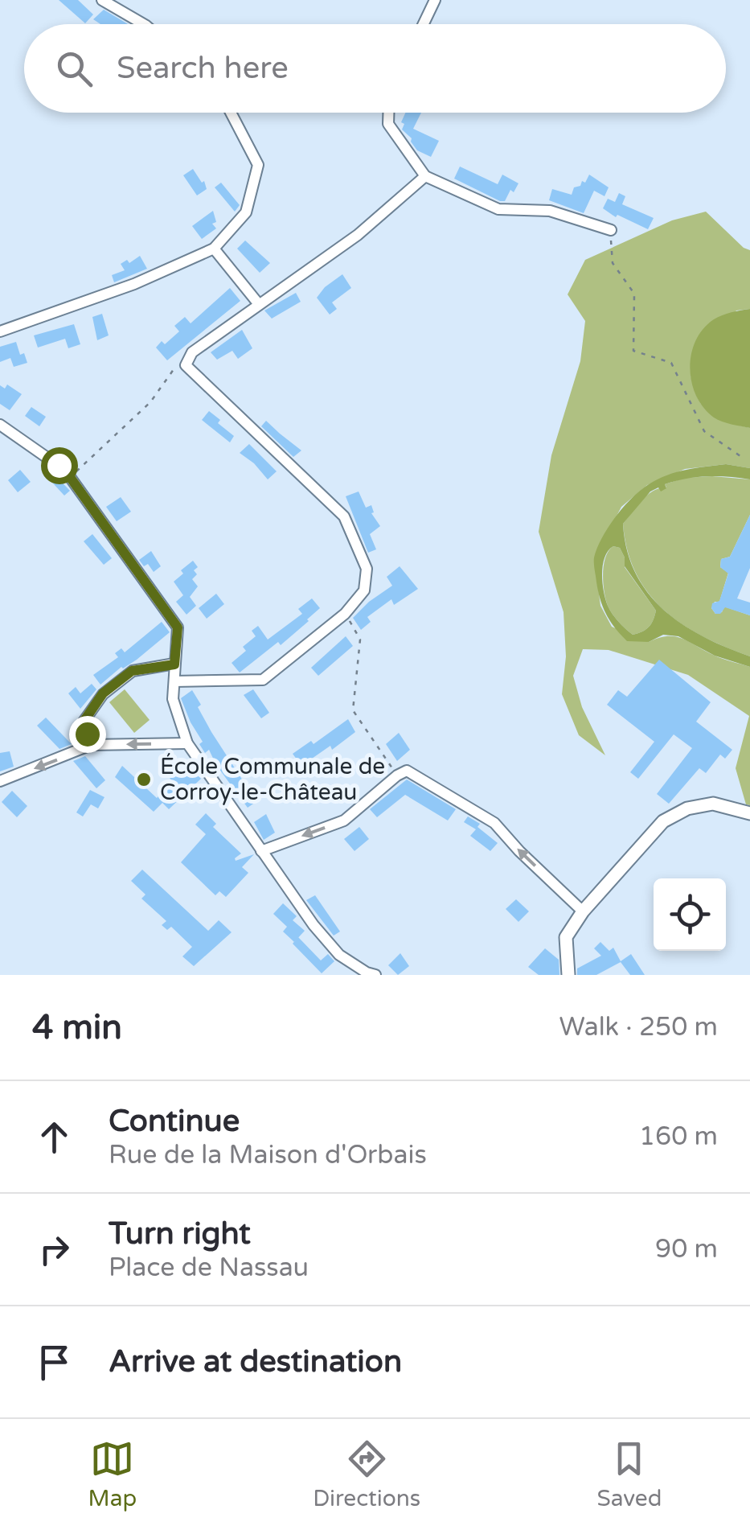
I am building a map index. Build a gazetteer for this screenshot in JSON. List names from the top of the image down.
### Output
{
  "places": ["École Communale de Corroy-le-Château"],
  "page": {
    "search": "Search here",
    "heading": ["4 min", "Walk · 250 m"],
    "list": [
      ["Continue", "Rue de la Maison d'Orbais", "160 m"],
      ["Turn right", "Place de Nassau", "90 m"],
      "Arrive at destination"
    ],
    "nav": ["Map", "Directions", "Saved"]
  }
}
